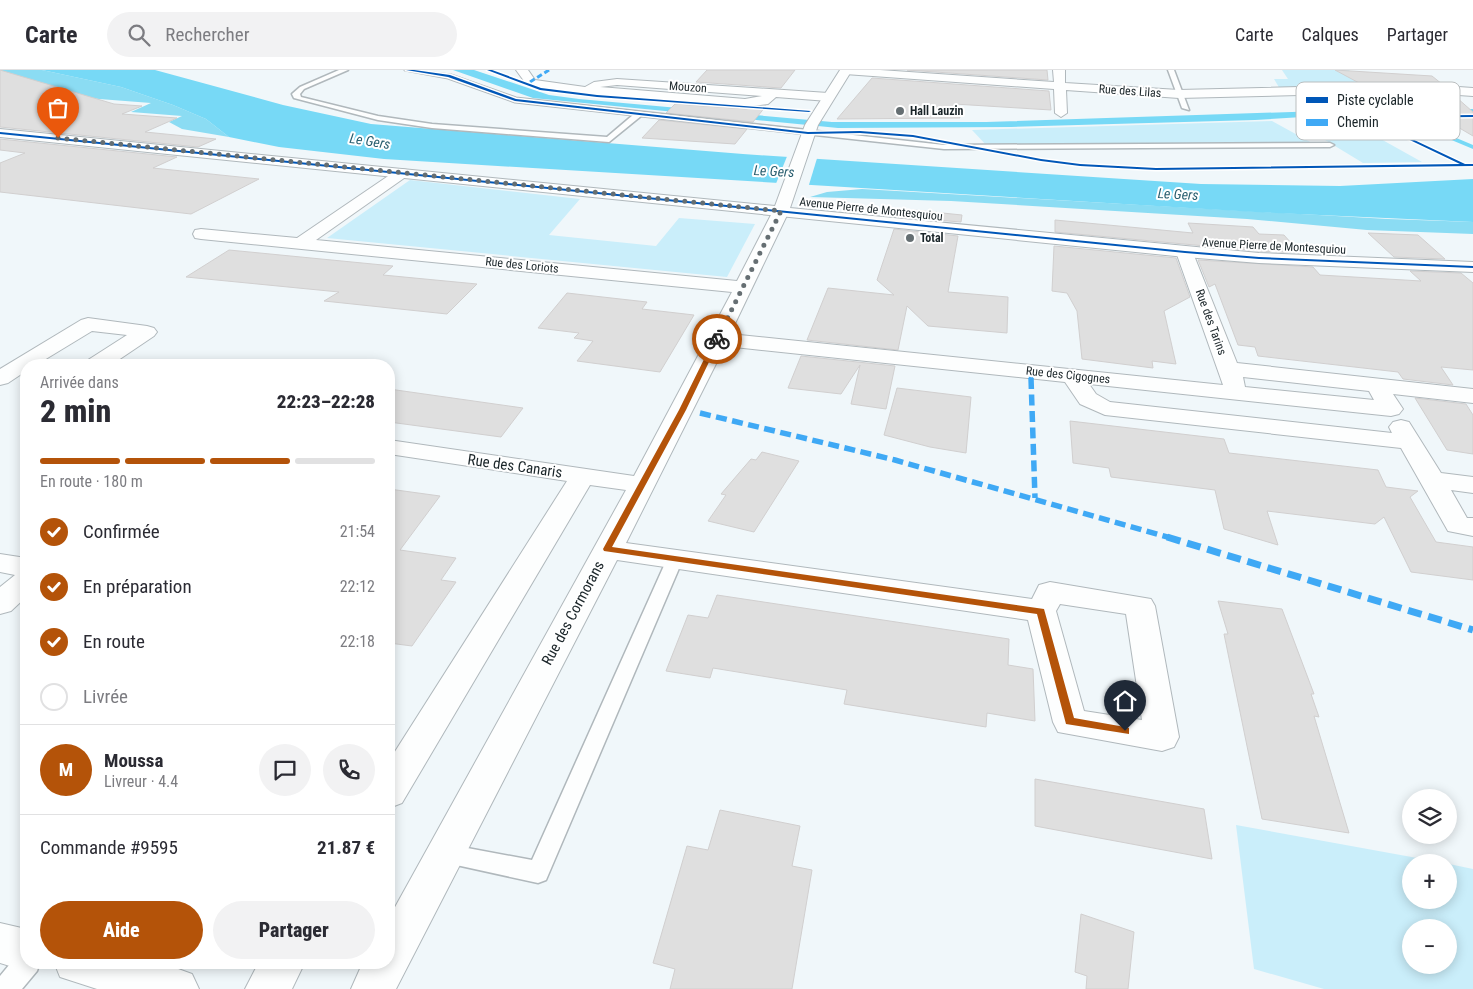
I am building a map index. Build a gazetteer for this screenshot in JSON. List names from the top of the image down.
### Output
{
  "streets": {
    "street": [
      "Mouzon",
      "Rue des Lilas",
      "Avenue Pierre de Montesquiou",
      "Rue des Loriots",
      "Rue des Tarins",
      "Rue des Cigognes",
      "Rue des Canaris",
      "Rue des Cormorans"
    ]
  },
  "crossings": [
    ["Mouzon", "Rue des Cormorans"],
    ["Rue des Lilas", "Rue des Cormorans"],
    ["Avenue Pierre de Montesquiou", "Rue des Tarins"],
    ["Avenue Pierre de Montesquiou", "Rue des Cormorans"],
    ["Rue des Loriots", "Rue des Cormorans"],
    ["Rue des Tarins", "Rue des Cigognes"],
    ["Rue des Cigognes", "Rue des Cormorans"],
    ["Rue des Canaris", "Rue des Cormorans"]
  ],
  "water": ["Le Gers"],
  "places": ["Hall Lauzin", "Total"],
  "legend": ["Piste cyclable", "Chemin"],
  "page": {
    "header": "Carte",
    "search": "Rechercher",
    "nav": ["Carte", "Calques", "Partager"],
    "heading": ["2 min", "Arrivée dans", "22:23–22:28"],
    "panel": [
      "Moussa",
      "Livreur · 4.4",
      "Commande #9595",
      "21.87 €"
    ],
    "bar": "En route · 180 m",
    "list": [
      ["Confirmée", "21:54"],
      ["En préparation", "22:12"],
      ["En route", "22:18"],
      "Livrée"
    ],
    "round": "M",
    "map_buttons": ["+", "−"],
    "buttons": ["Aide", "Partager"]
  }
}
